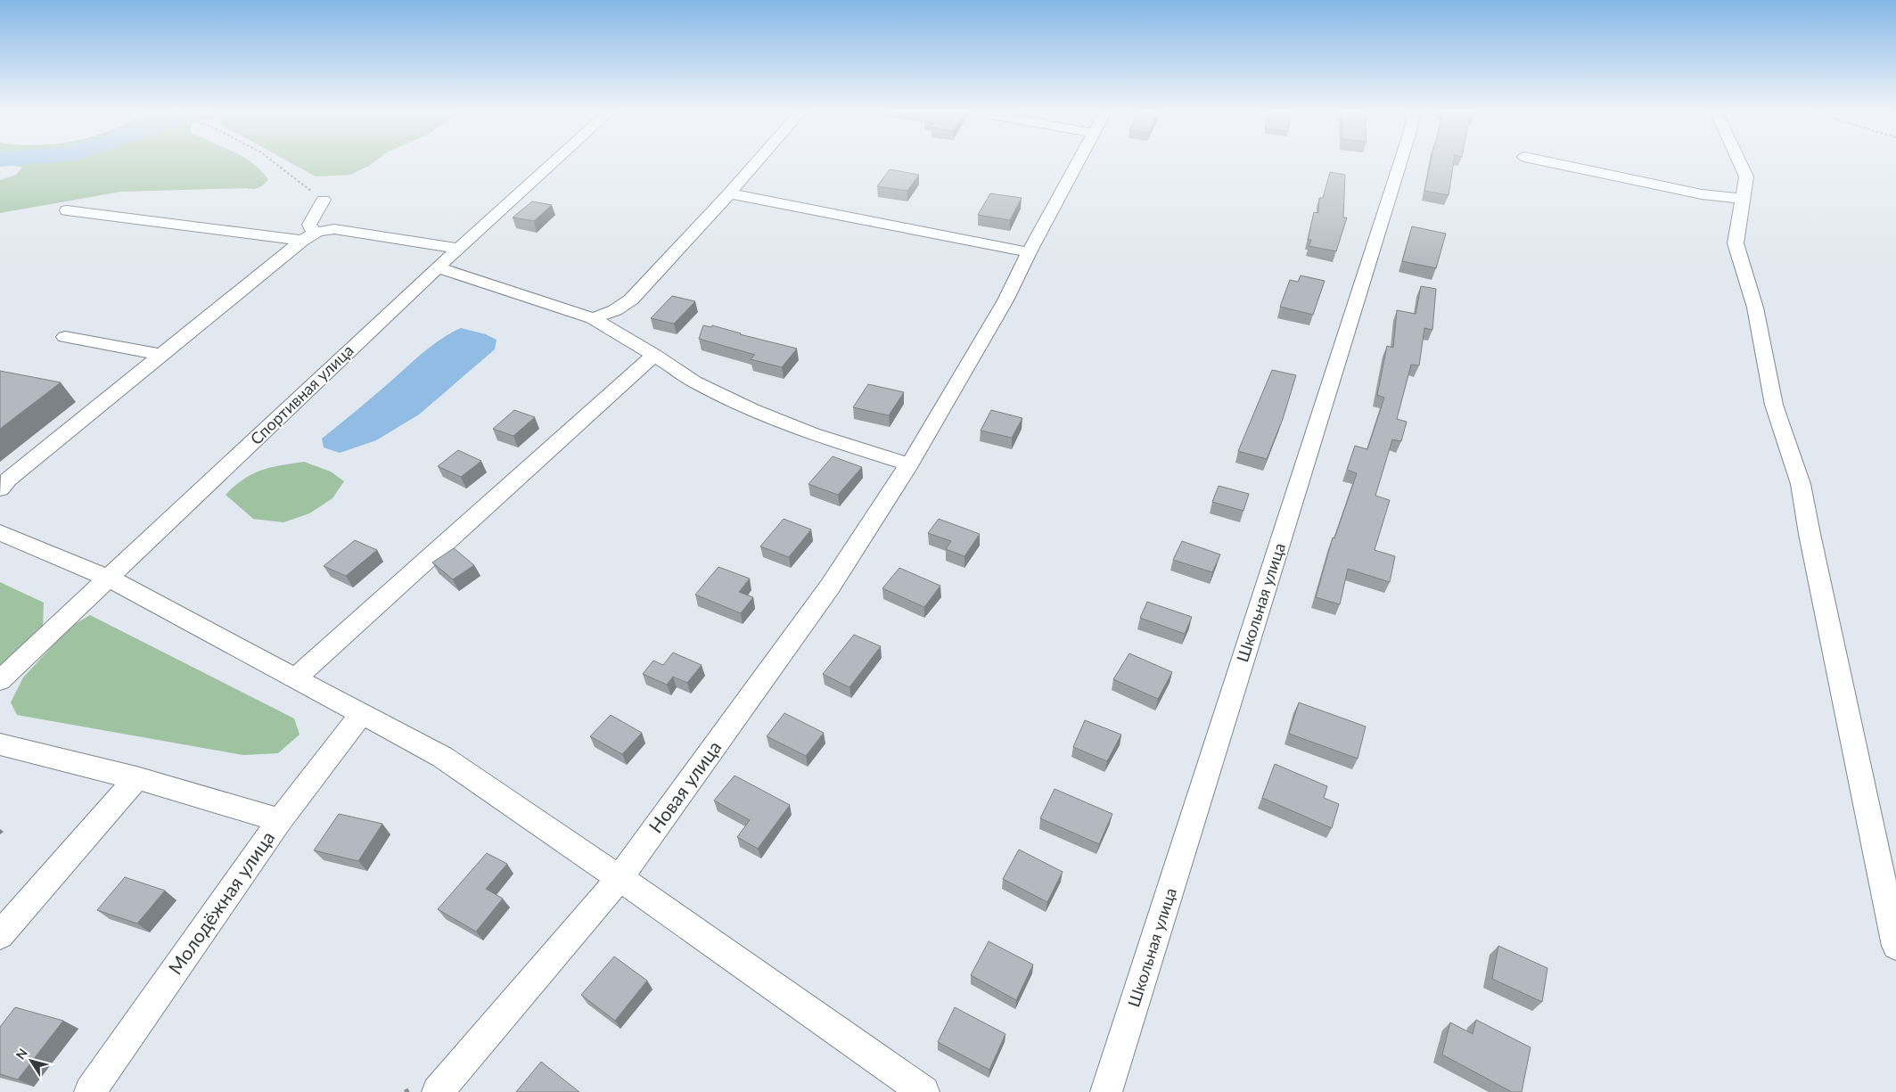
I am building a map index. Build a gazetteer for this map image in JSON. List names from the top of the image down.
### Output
{
  "streets": {
    "street": [
      "Спортивная улица",
      "Школьная улица",
      "Новая улица",
      "Молодёжная улица"
    ]
  },
  "north": "top left"
}
